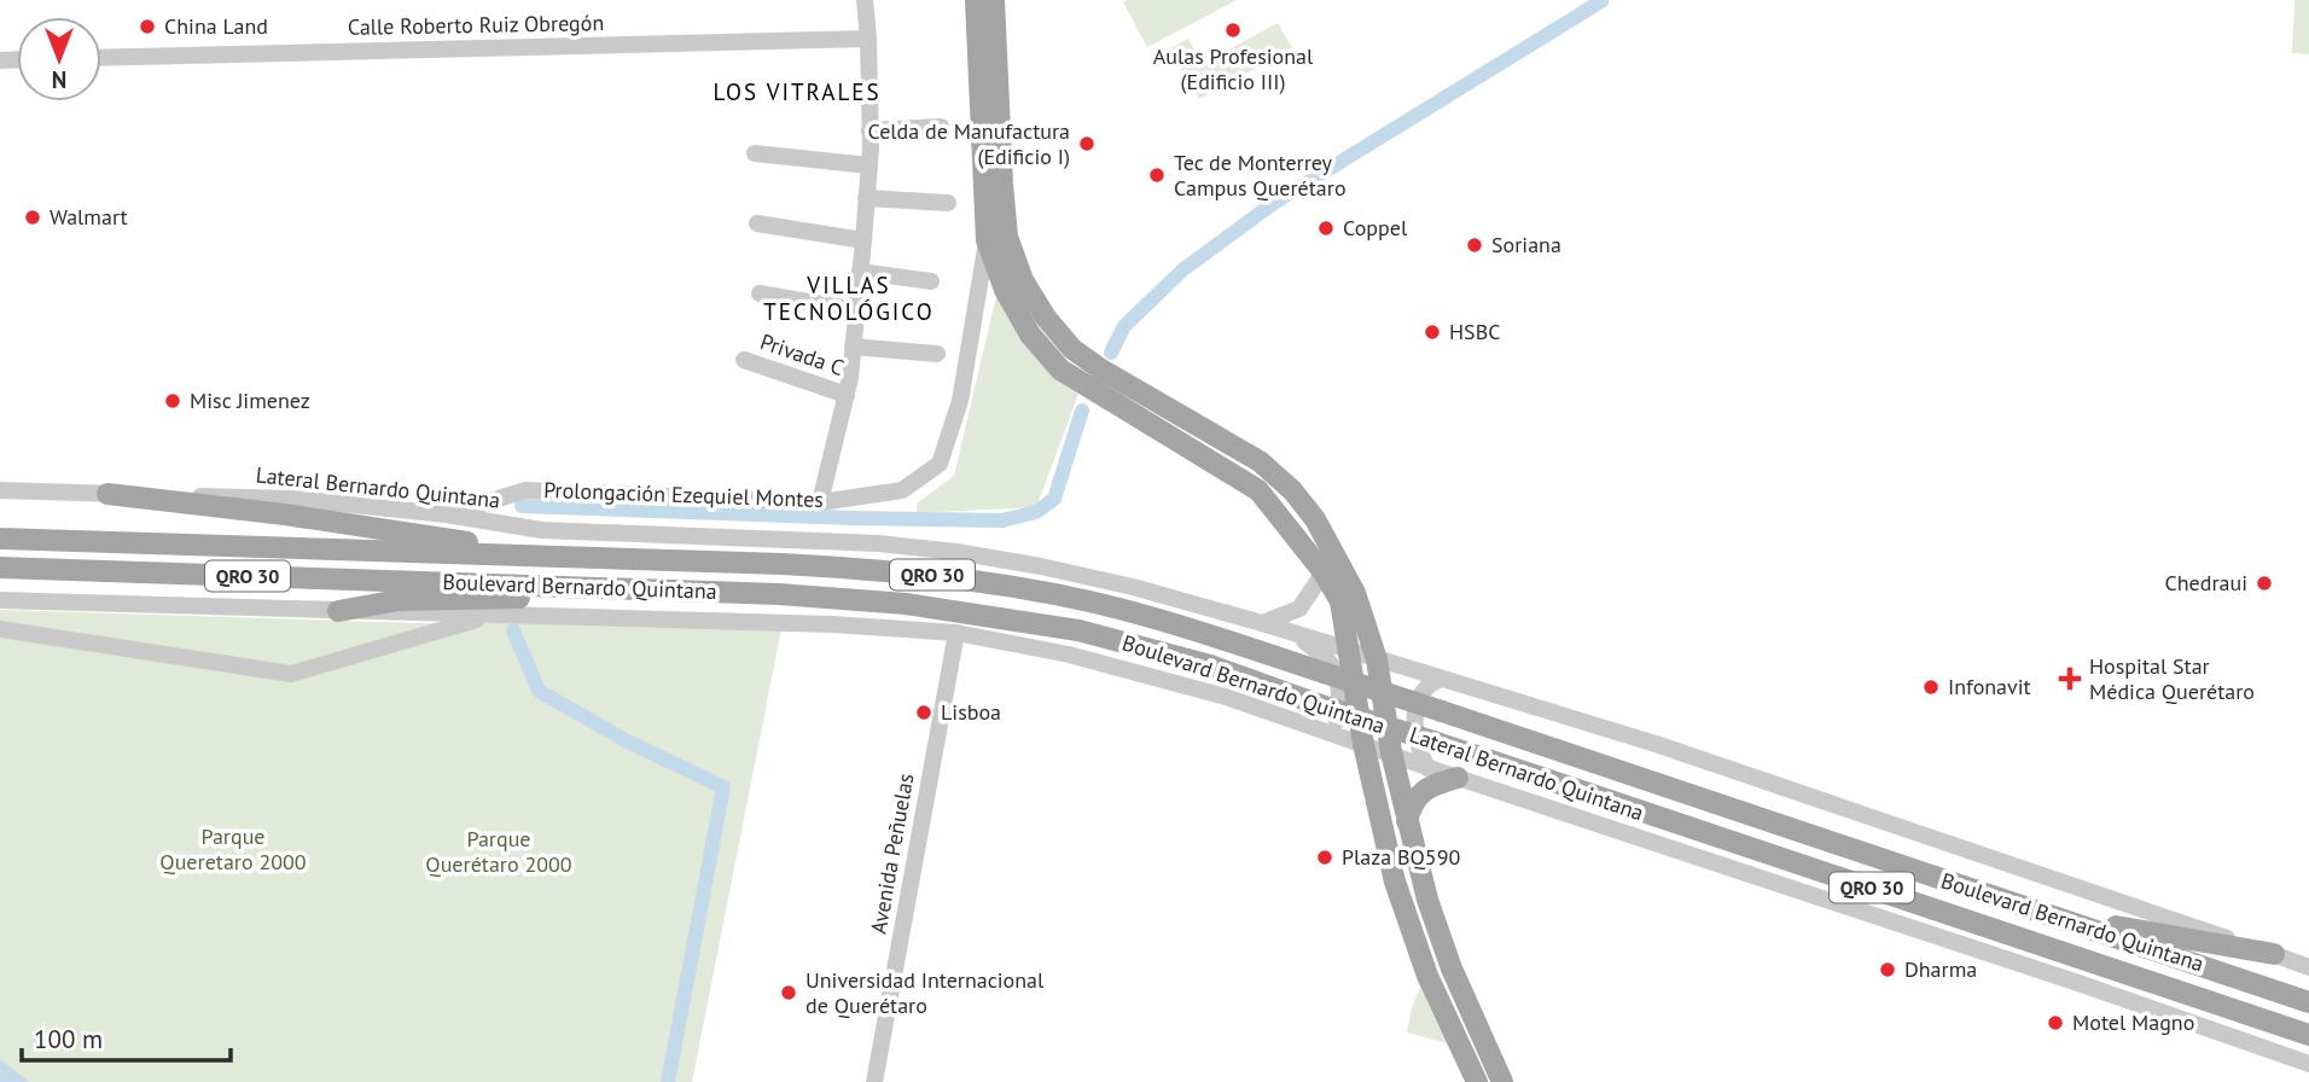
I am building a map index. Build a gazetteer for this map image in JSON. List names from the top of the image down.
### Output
{
  "streets": {
    "main road": ["Prolongación Ezequiel Montes", "QRO 30", "Boulevard Bernardo Quintana"],
    "street": [
      "Calle Roberto Ruiz Obregón",
      "Privada C",
      "Lateral Bernardo Quintana",
      "Avenida Peñuelas"
    ]
  },
  "crossings": [
    ["Lateral Bernardo Quintana", "Prolongación Ezequiel Montes"],
    ["Lateral Bernardo Quintana", "Boulevard Bernardo Quintana"],
    ["Lateral Bernardo Quintana", "Avenida Peñuelas"]
  ],
  "districts": ["LOS VITRALES", "VILLAS TECNOLÓGICO"],
  "parks": ["Parque Queretaro 2000", "Parque Querétaro 2000"],
  "places": {
    "other": [
      "China Land",
      "Aulas Profesional (Edificio III)",
      "Celda de Manufactura (Edificio I)",
      "Tec de Monterrey Campus Querétaro",
      "Walmart",
      "Coppel",
      "Soriana",
      "HSBC",
      "Misc Jimenez",
      "Chedraui",
      "Infonavit",
      "Lisboa",
      "Plaza BQ590",
      "Dharma",
      "Universidad Internacional de Querétaro",
      "Motel Magno"
    ],
    "health": ["Hospital Star Médica Querétaro"]
  },
  "scale_bar": "100 m",
  "north": "bottom"
}
